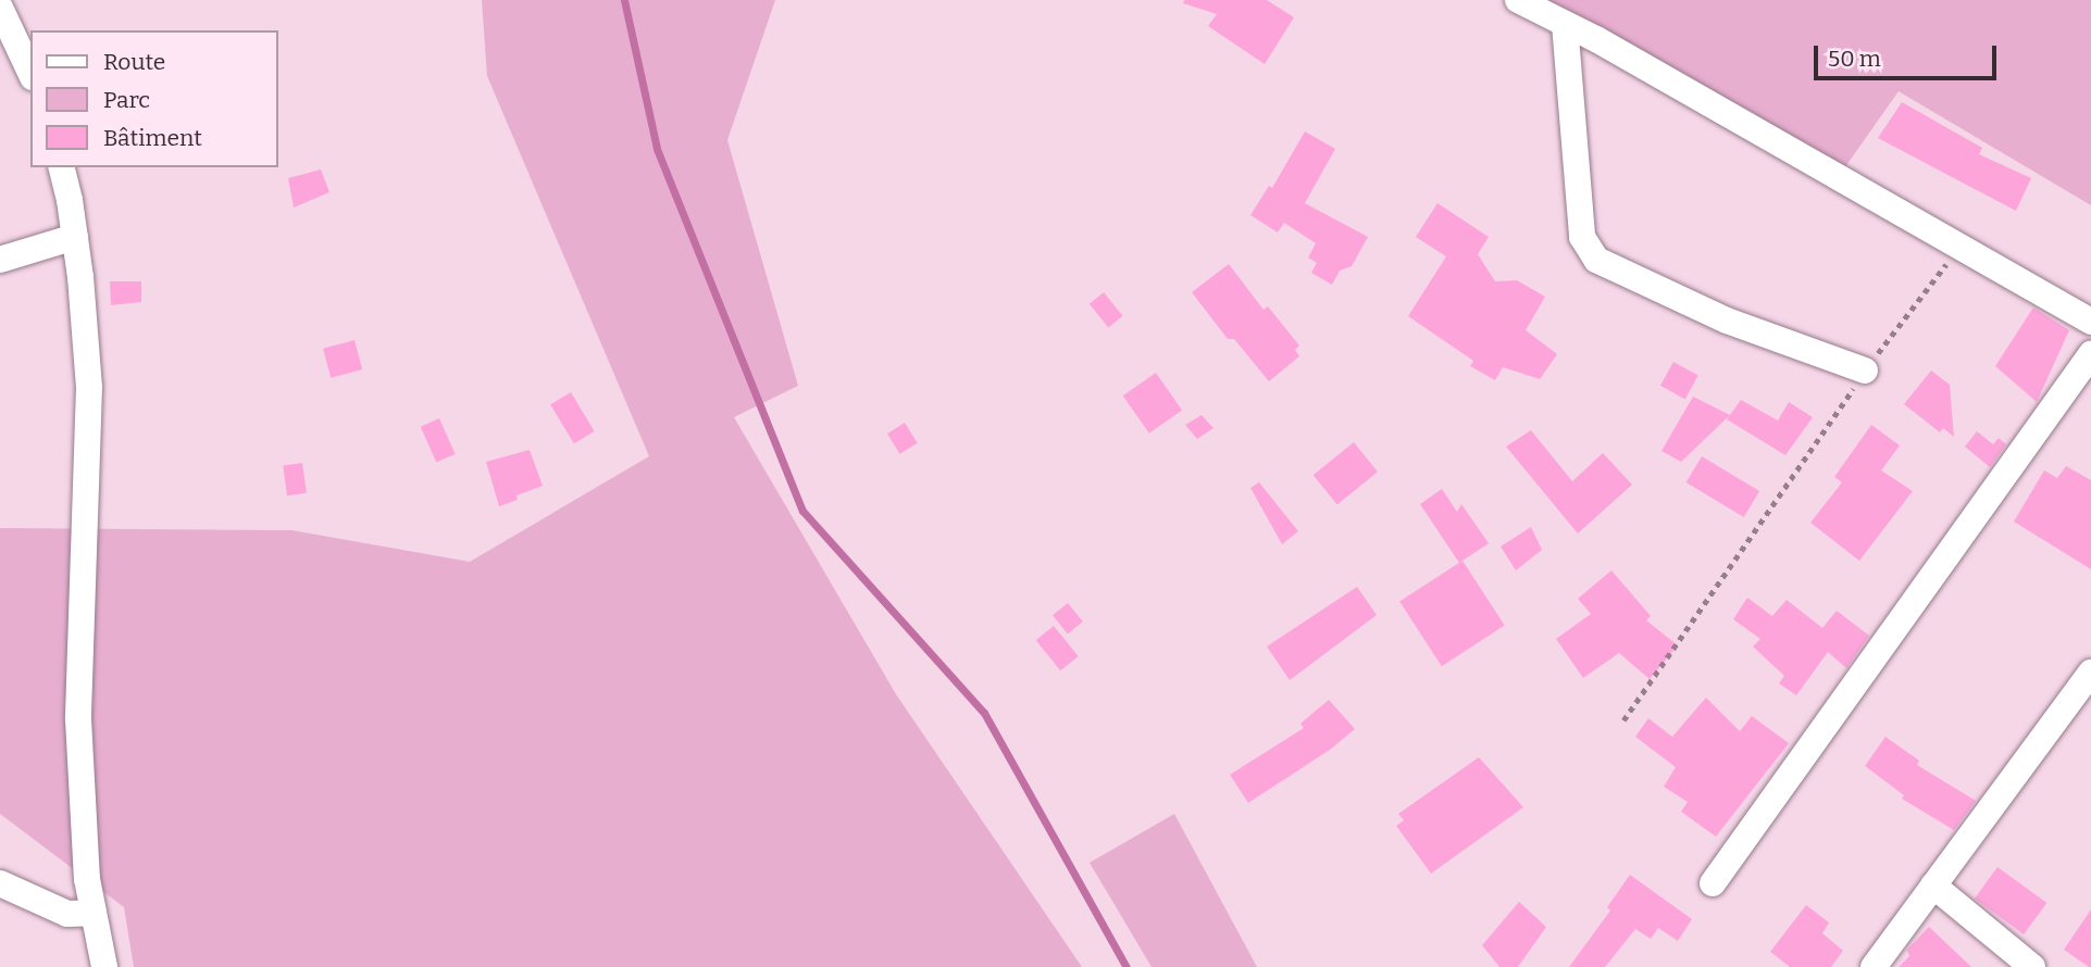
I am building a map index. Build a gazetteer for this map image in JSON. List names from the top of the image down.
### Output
{
  "legend": ["Route", "Parc", "Bâtiment"],
  "scale_bar": "50 m"
}
